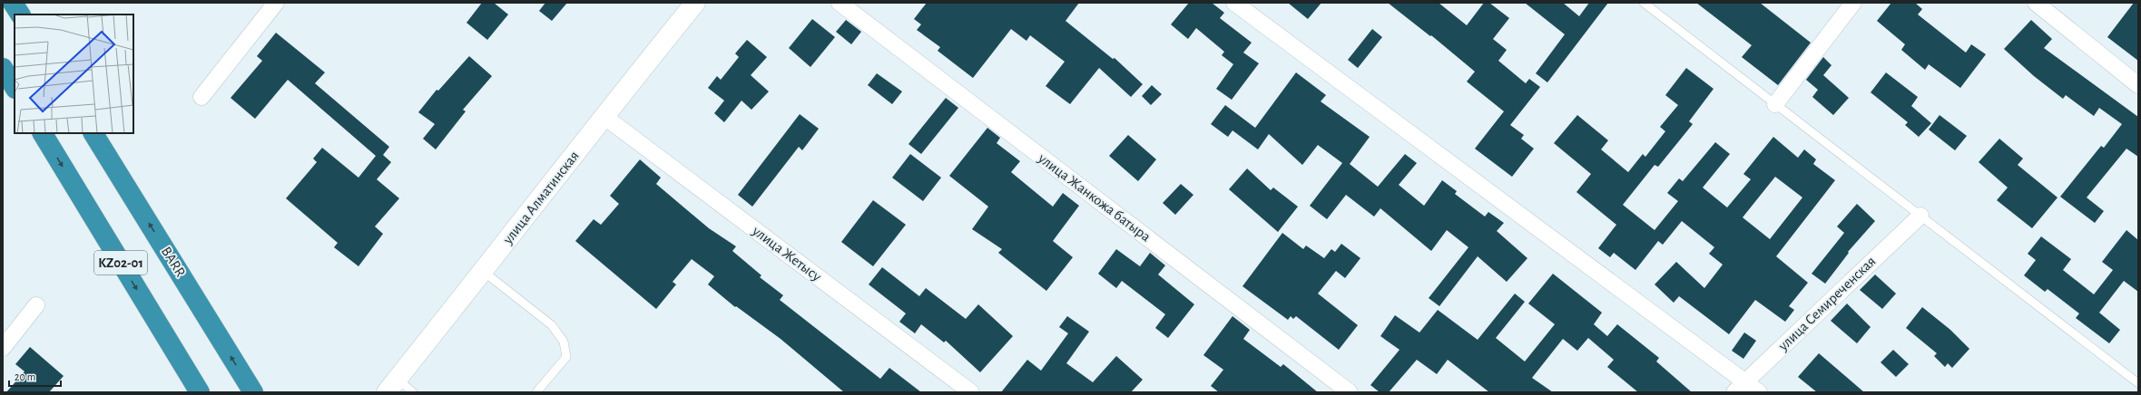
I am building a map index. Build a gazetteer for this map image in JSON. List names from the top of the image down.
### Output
{
  "streets": {
    "highway": ["BARR", "KZ02-01"],
    "street": [
      "улица Алматинская",
      "улица Жанкожа батыра",
      "улица Жетысу",
      "улица Семиреченская"
    ]
  },
  "crossings": [
    ["улица Алматинская", "улица Жетысу"]
  ],
  "scale_bar": "20 m"
}
